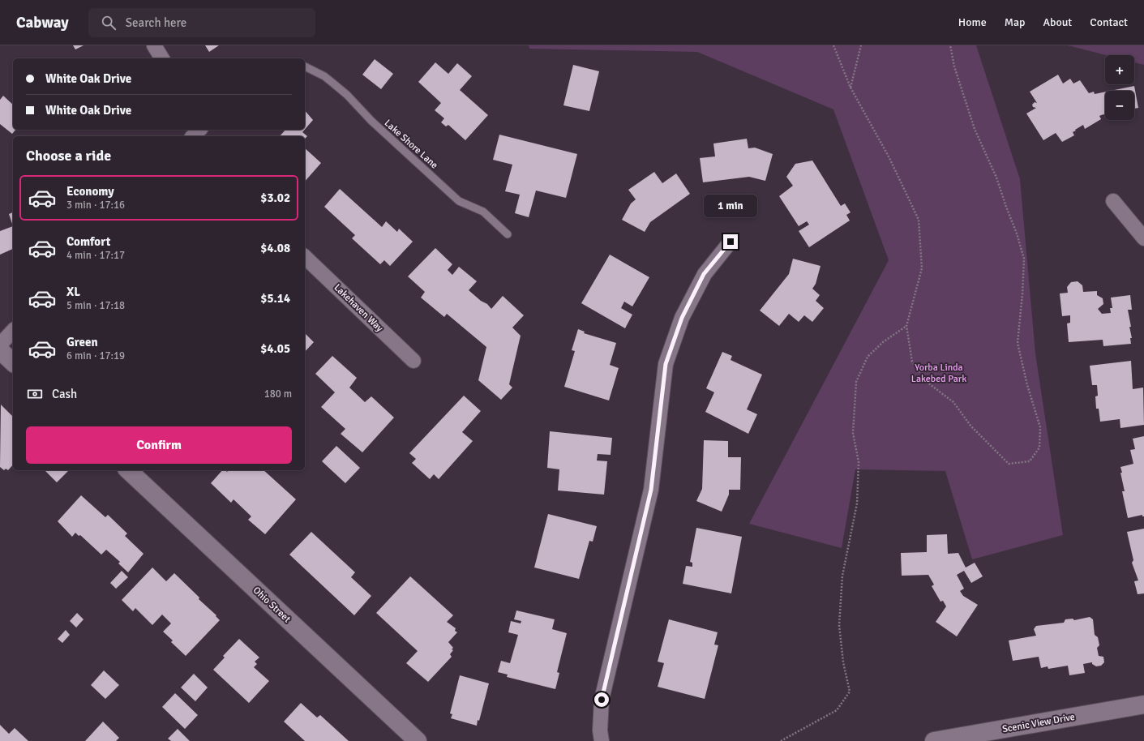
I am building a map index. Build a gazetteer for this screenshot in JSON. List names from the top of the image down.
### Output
{
  "streets": {
    "street": ["Lakehaven Way", "Ohio Street", "Scenic View Drive"],
    "lane": ["Lake Shore Lane"]
  },
  "parks": ["Yorba Linda Lakebed Park"],
  "page": {
    "header": "Cabway",
    "search": "Search here",
    "nav": [
      "Home",
      "Map",
      "About",
      "Contact"
    ],
    "map_buttons": ["+", "−"],
    "banner": ["White Oak Drive", "White Oak Drive"],
    "heading": "Choose a ride",
    "list": [
      {
        "name": "Economy",
        "note": "3 min · 17:16",
        "value": "$3.02"
      },
      {
        "name": "Comfort",
        "note": "4 min · 17:17",
        "value": "$4.08"
      },
      {
        "name": "XL",
        "note": "5 min · 17:18",
        "value": "$5.14"
      },
      {
        "name": "Green",
        "note": "6 min · 17:19",
        "value": "$4.05"
      }
    ],
    "bubble": "1 min",
    "pay": ["Cash", "180 m"],
    "buttons": "Confirm"
  }
}
